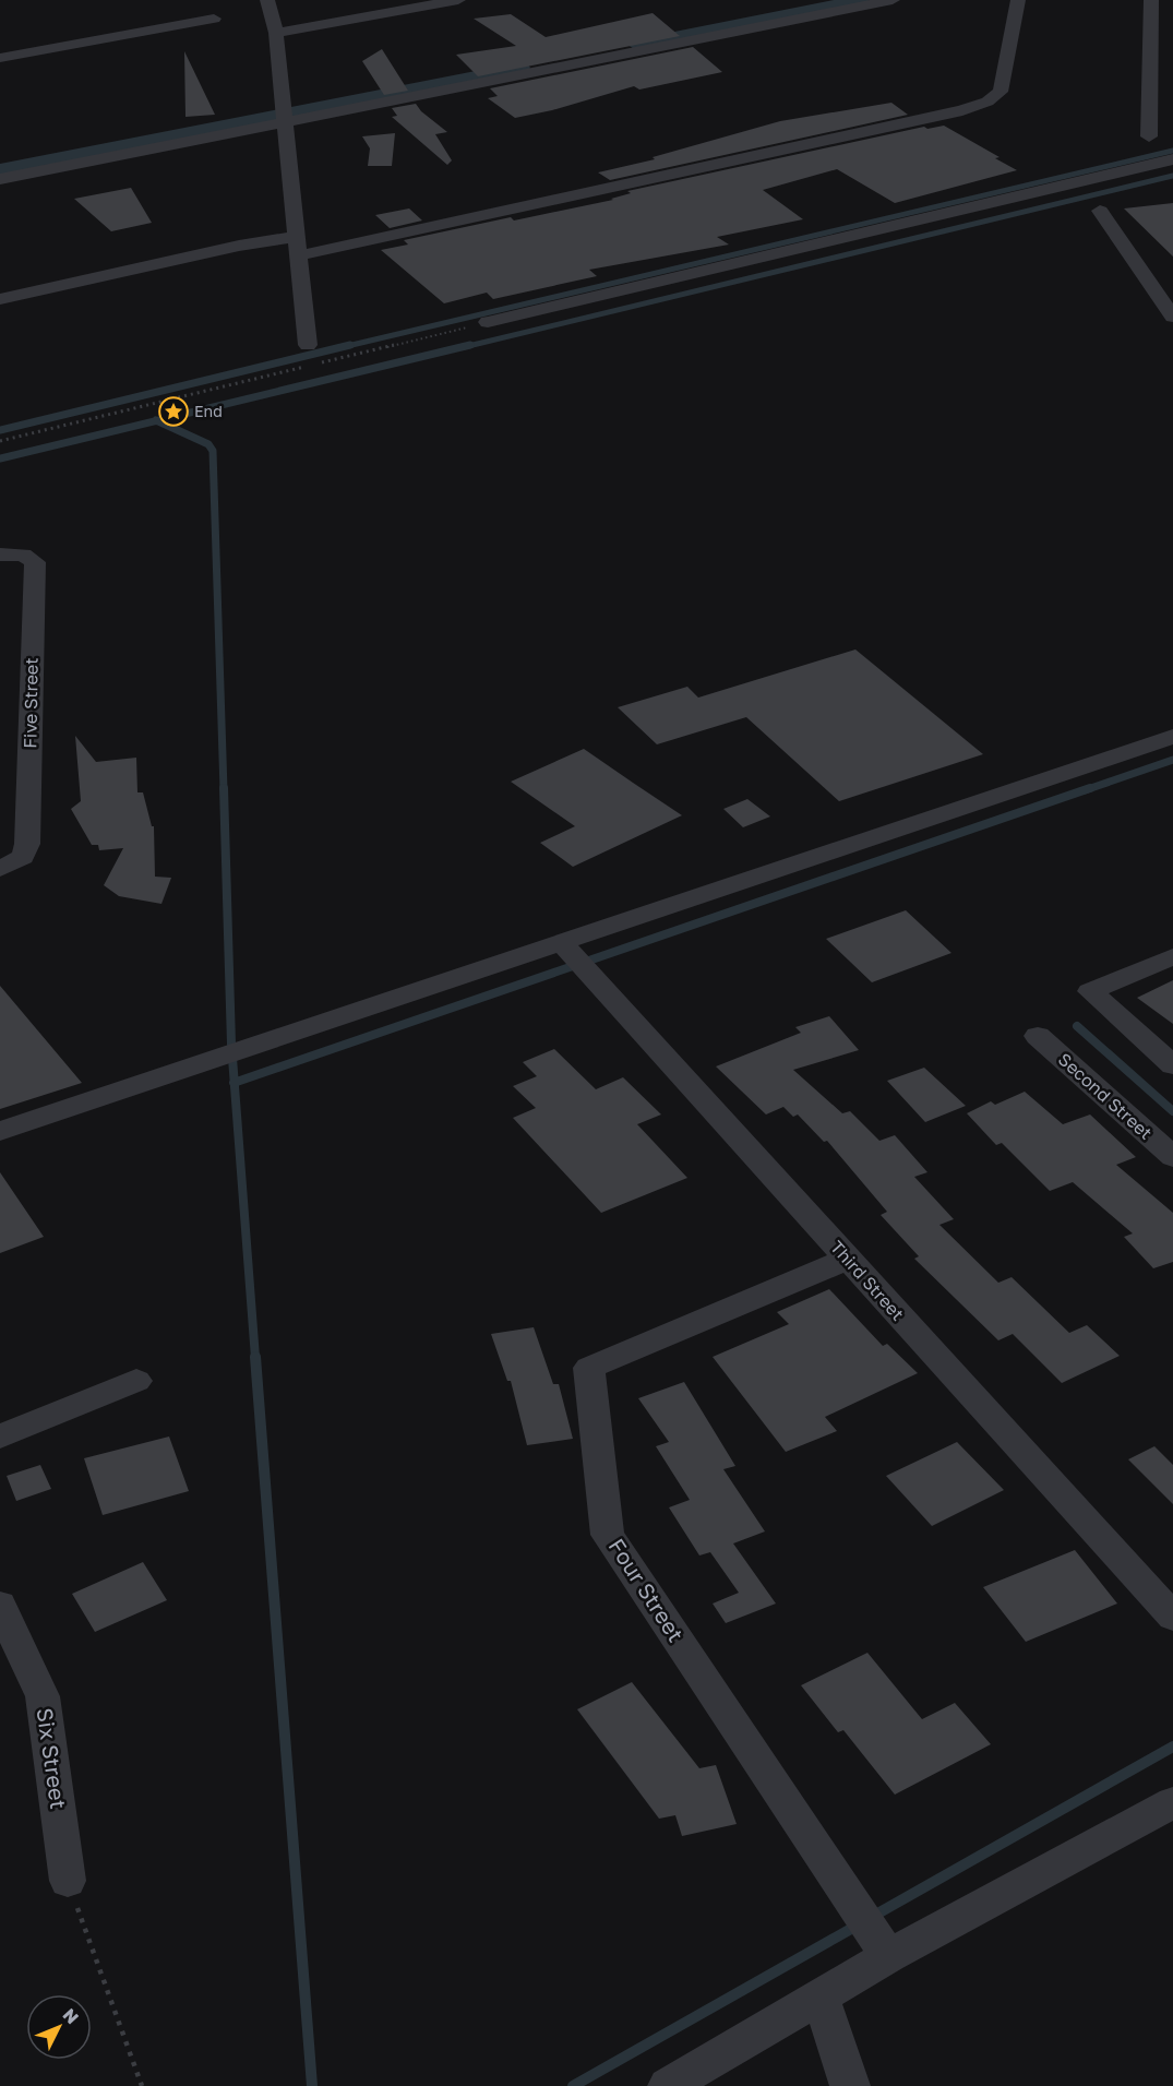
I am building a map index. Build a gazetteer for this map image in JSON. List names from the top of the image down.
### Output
{
  "streets": {
    "street": [
      "Five Street",
      "Second Street",
      "Third Street",
      "Four Street",
      "Six Street"
    ]
  },
  "crossings": [
    ["Third Street", "Four Street"]
  ],
  "places": {
    "place": ["End"]
  },
  "north": "top right"
}
